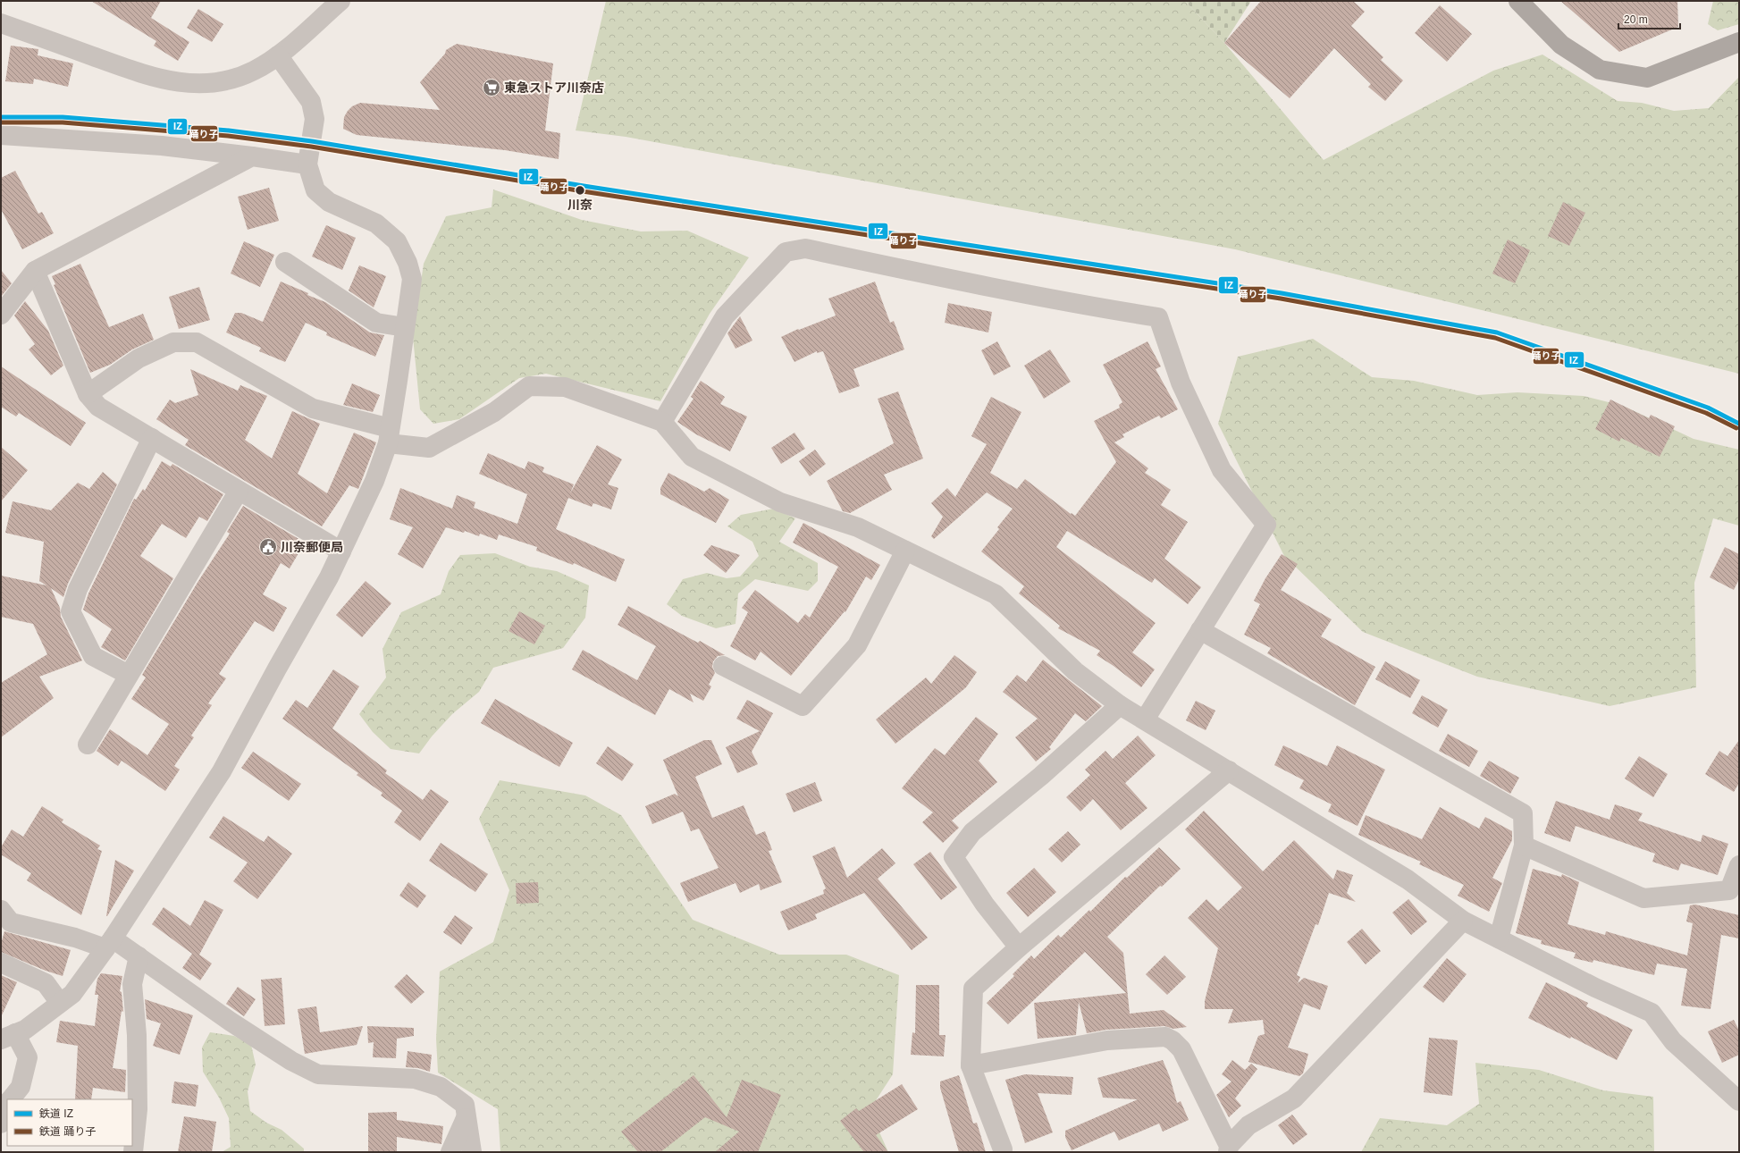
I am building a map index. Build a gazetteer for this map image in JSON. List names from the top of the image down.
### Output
{
  "places": {
    "supermarket": ["東急ストア川奈店"],
    "other": ["川奈"],
    "public building": ["川奈郵便局"]
  },
  "lines": ["rail line IZ", "rail line 踊り子"],
  "legend": ["鉄道 IZ", "鉄道 踊り子"],
  "scale_bar": "20 m"
}
